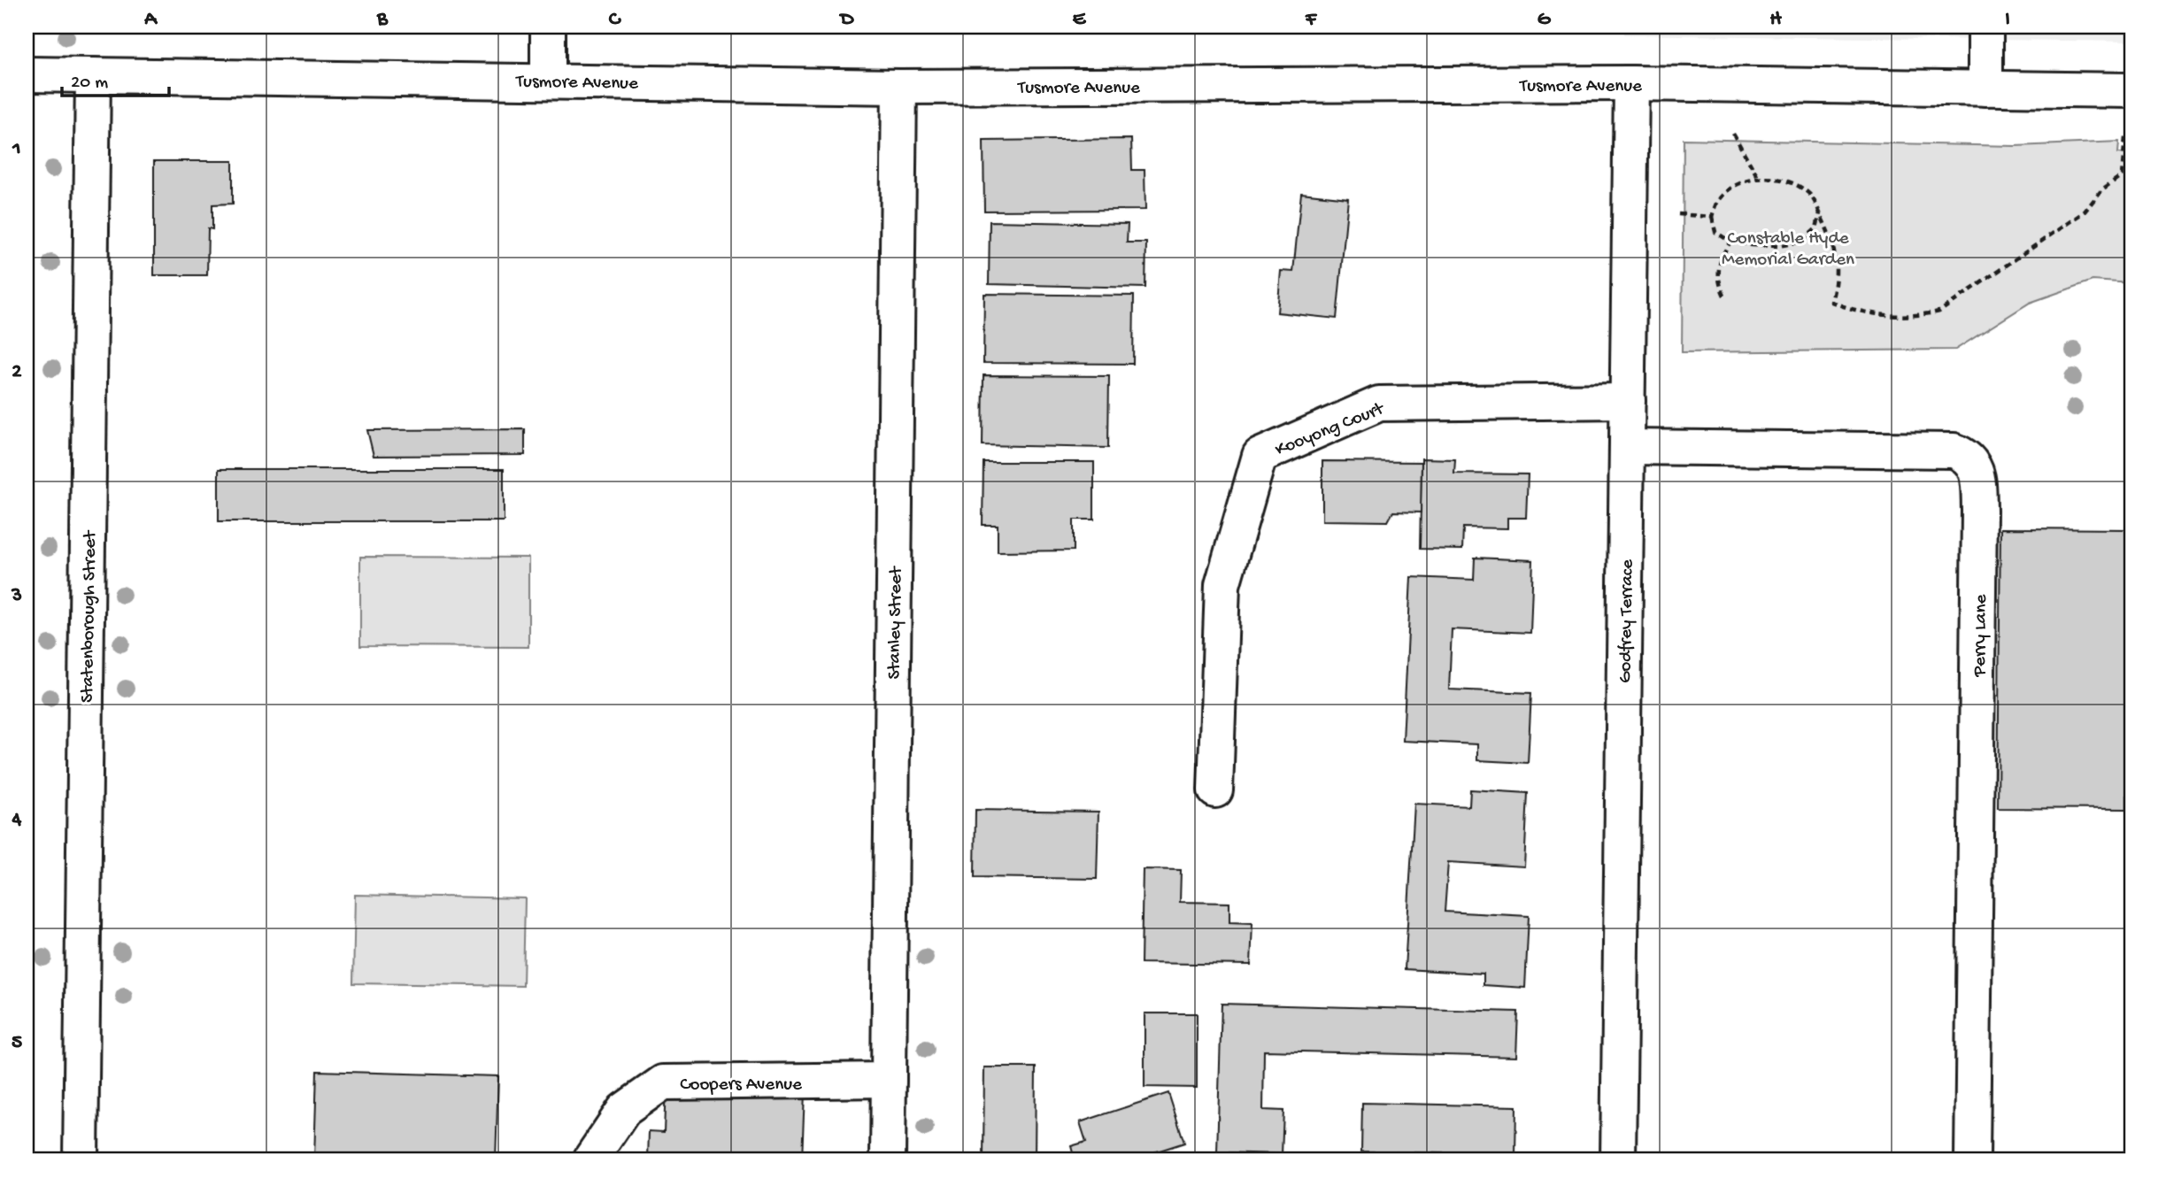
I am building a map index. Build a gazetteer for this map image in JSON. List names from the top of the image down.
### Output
{
  "streets": {
    "street": [
      "Tusmore Avenue",
      "Kooyong Court",
      "Statenborough Street",
      "Godfrey Terrace",
      "Stanley Street",
      "Perry Lane",
      "Coopers Avenue"
    ]
  },
  "crossings": [
    ["Tusmore Avenue", "Statenborough Street"],
    ["Tusmore Avenue", "Godfrey Terrace"],
    ["Tusmore Avenue", "Stanley Street"],
    ["Kooyong Court", "Godfrey Terrace"],
    ["Godfrey Terrace", "Perry Lane"],
    ["Stanley Street", "Coopers Avenue"]
  ],
  "parks": ["Constable Hyde Memorial Garden"],
  "scale_bar": "20 m",
  "grid": {
    "columns": [
      "A",
      "B",
      "C",
      "D",
      "E",
      "F",
      "G",
      "H",
      "I"
    ],
    "rows": [
      "1",
      "2",
      "3",
      "4",
      "5"
    ]
  }
}
